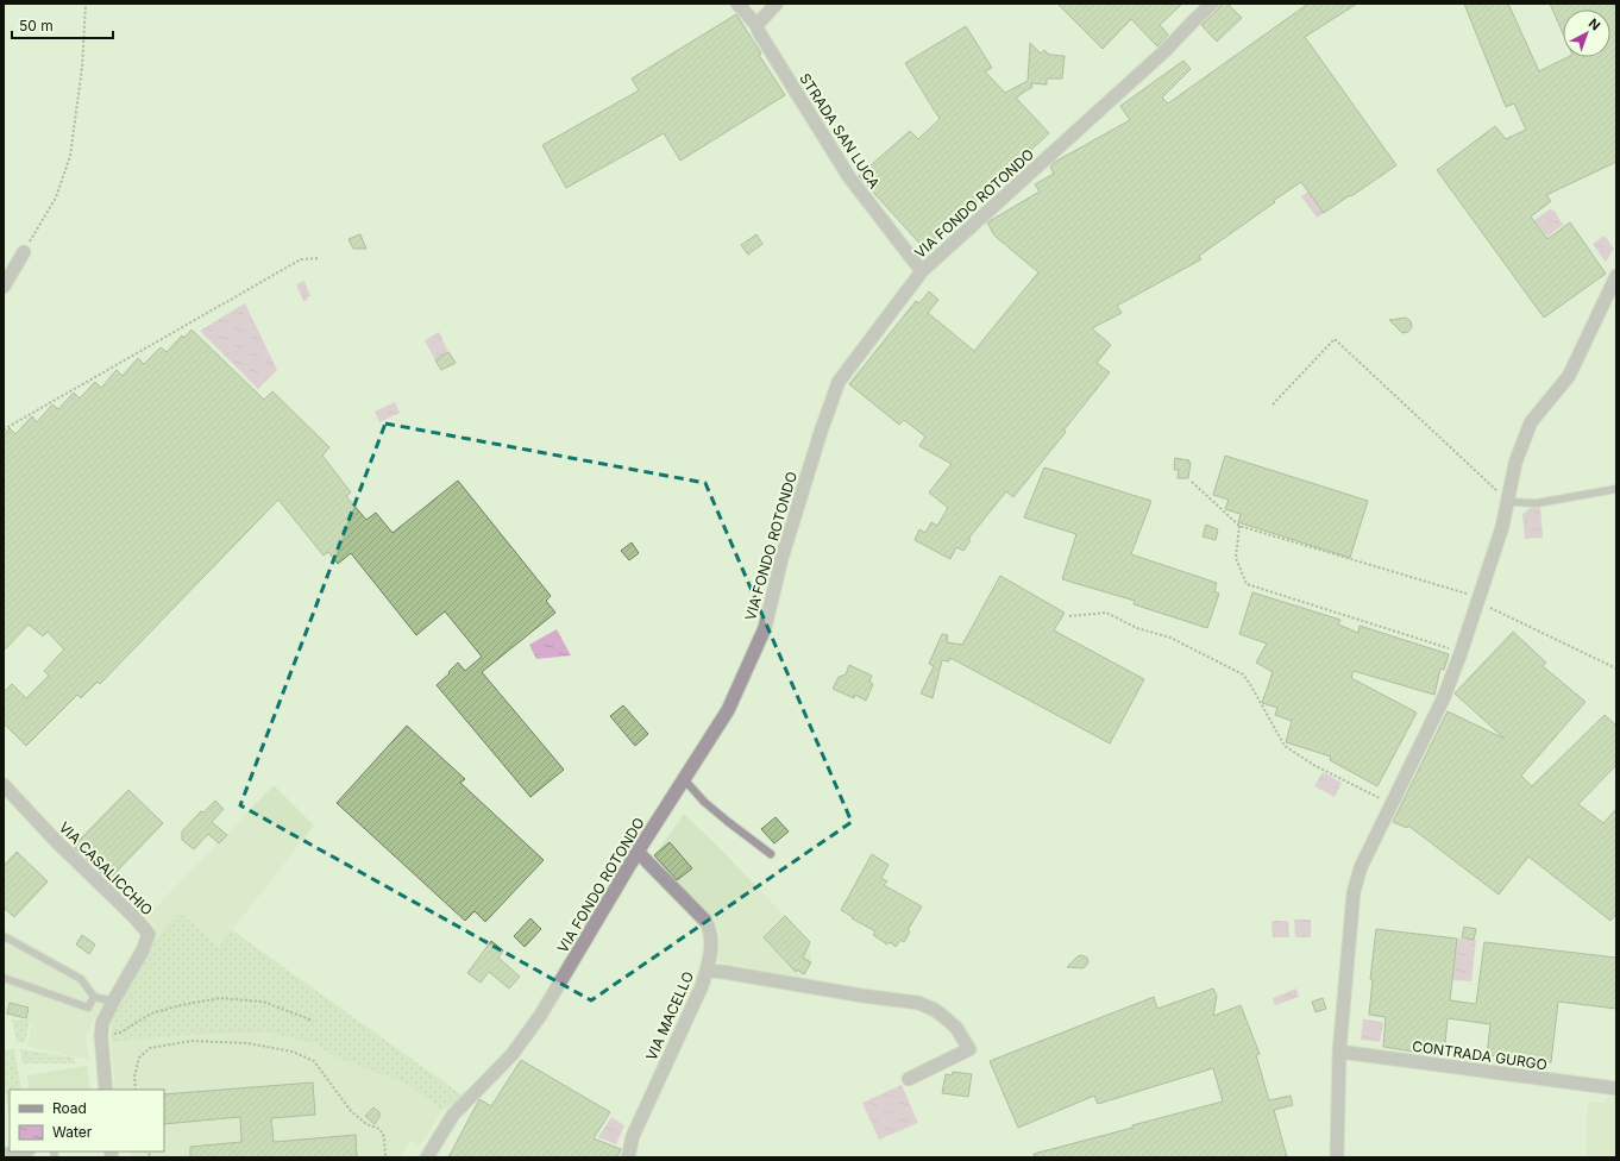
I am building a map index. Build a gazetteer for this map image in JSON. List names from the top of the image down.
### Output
{
  "streets": {
    "street": [
      "STRADA SAN LUCA",
      "VIA FONDO ROTONDO",
      "VIA CASALICCHIO",
      "VIA MACELLO",
      "CONTRADA GURGO"
    ]
  },
  "crossings": [
    ["STRADA SAN LUCA", "VIA FONDO ROTONDO"],
    ["VIA FONDO ROTONDO", "VIA MACELLO"]
  ],
  "legend": ["Road", "Water"],
  "scale_bar": "50 m",
  "north": "top right"
}
